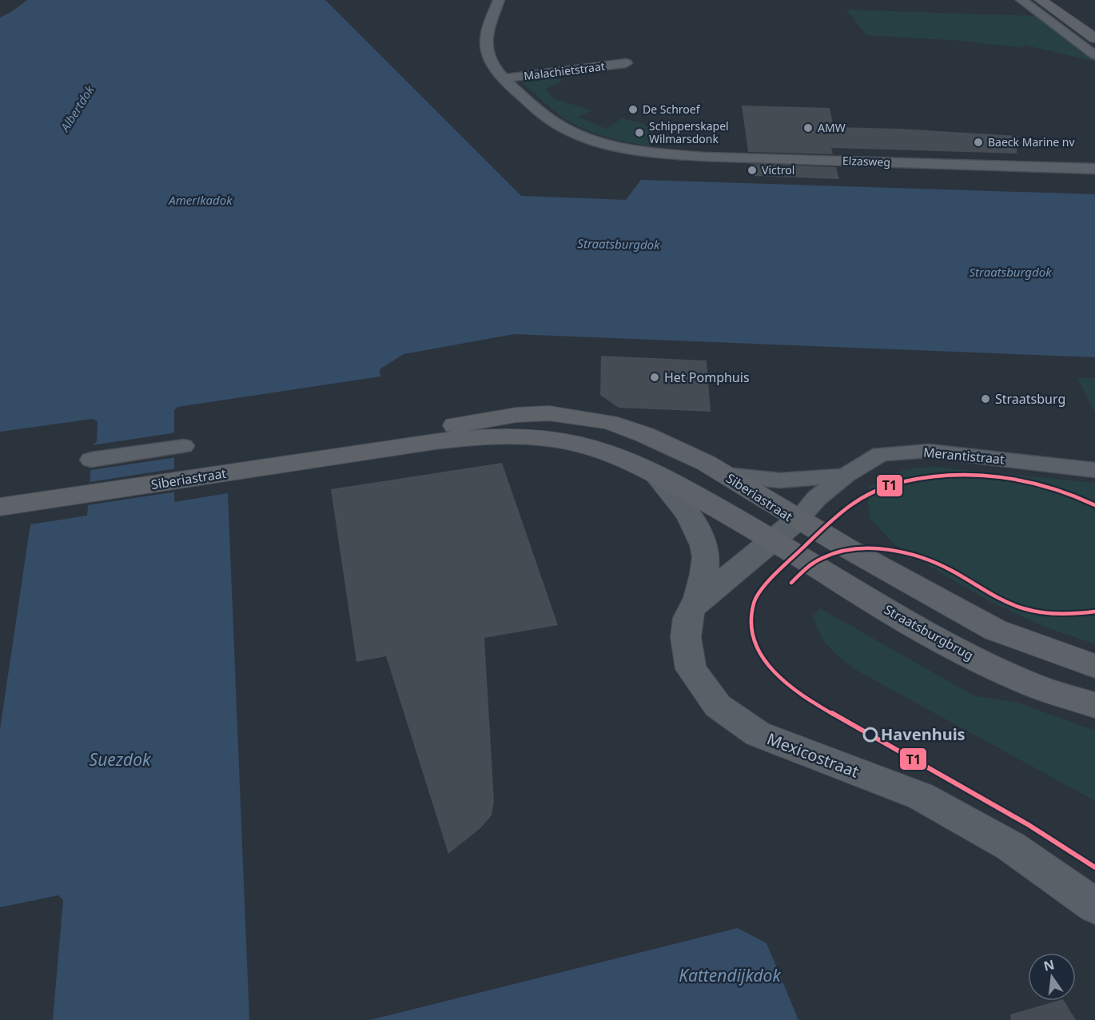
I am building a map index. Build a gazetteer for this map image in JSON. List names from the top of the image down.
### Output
{
  "streets": {
    "main road": ["Siberiastraat", "Straatsburgbrug"],
    "street": [
      "Malachietstraat",
      "Elzasweg",
      "Merantistraat",
      "Mexicostraat"
    ]
  },
  "crossings": [
    ["Malachietstraat", "Elzasweg"],
    ["Merantistraat", "Siberiastraat"],
    ["Siberiastraat", "Straatsburgbrug"],
    ["Siberiastraat", "Mexicostraat"],
    ["Straatsburgbrug", "Mexicostraat"]
  ],
  "water": [
    "Albertdok",
    "Amerikadok",
    "Straatsburgdok",
    "Suezdok",
    "Kattendijkdok"
  ],
  "places": [
    "De Schroef",
    "AMW",
    "Schipperskapel Wilmarsdonk",
    "Baeck Marine nv",
    "Victrol",
    "Het Pomphuis",
    "Straatsburg",
    "Havenhuis"
  ],
  "lines": ["transit line T1"],
  "north": "top"
}
